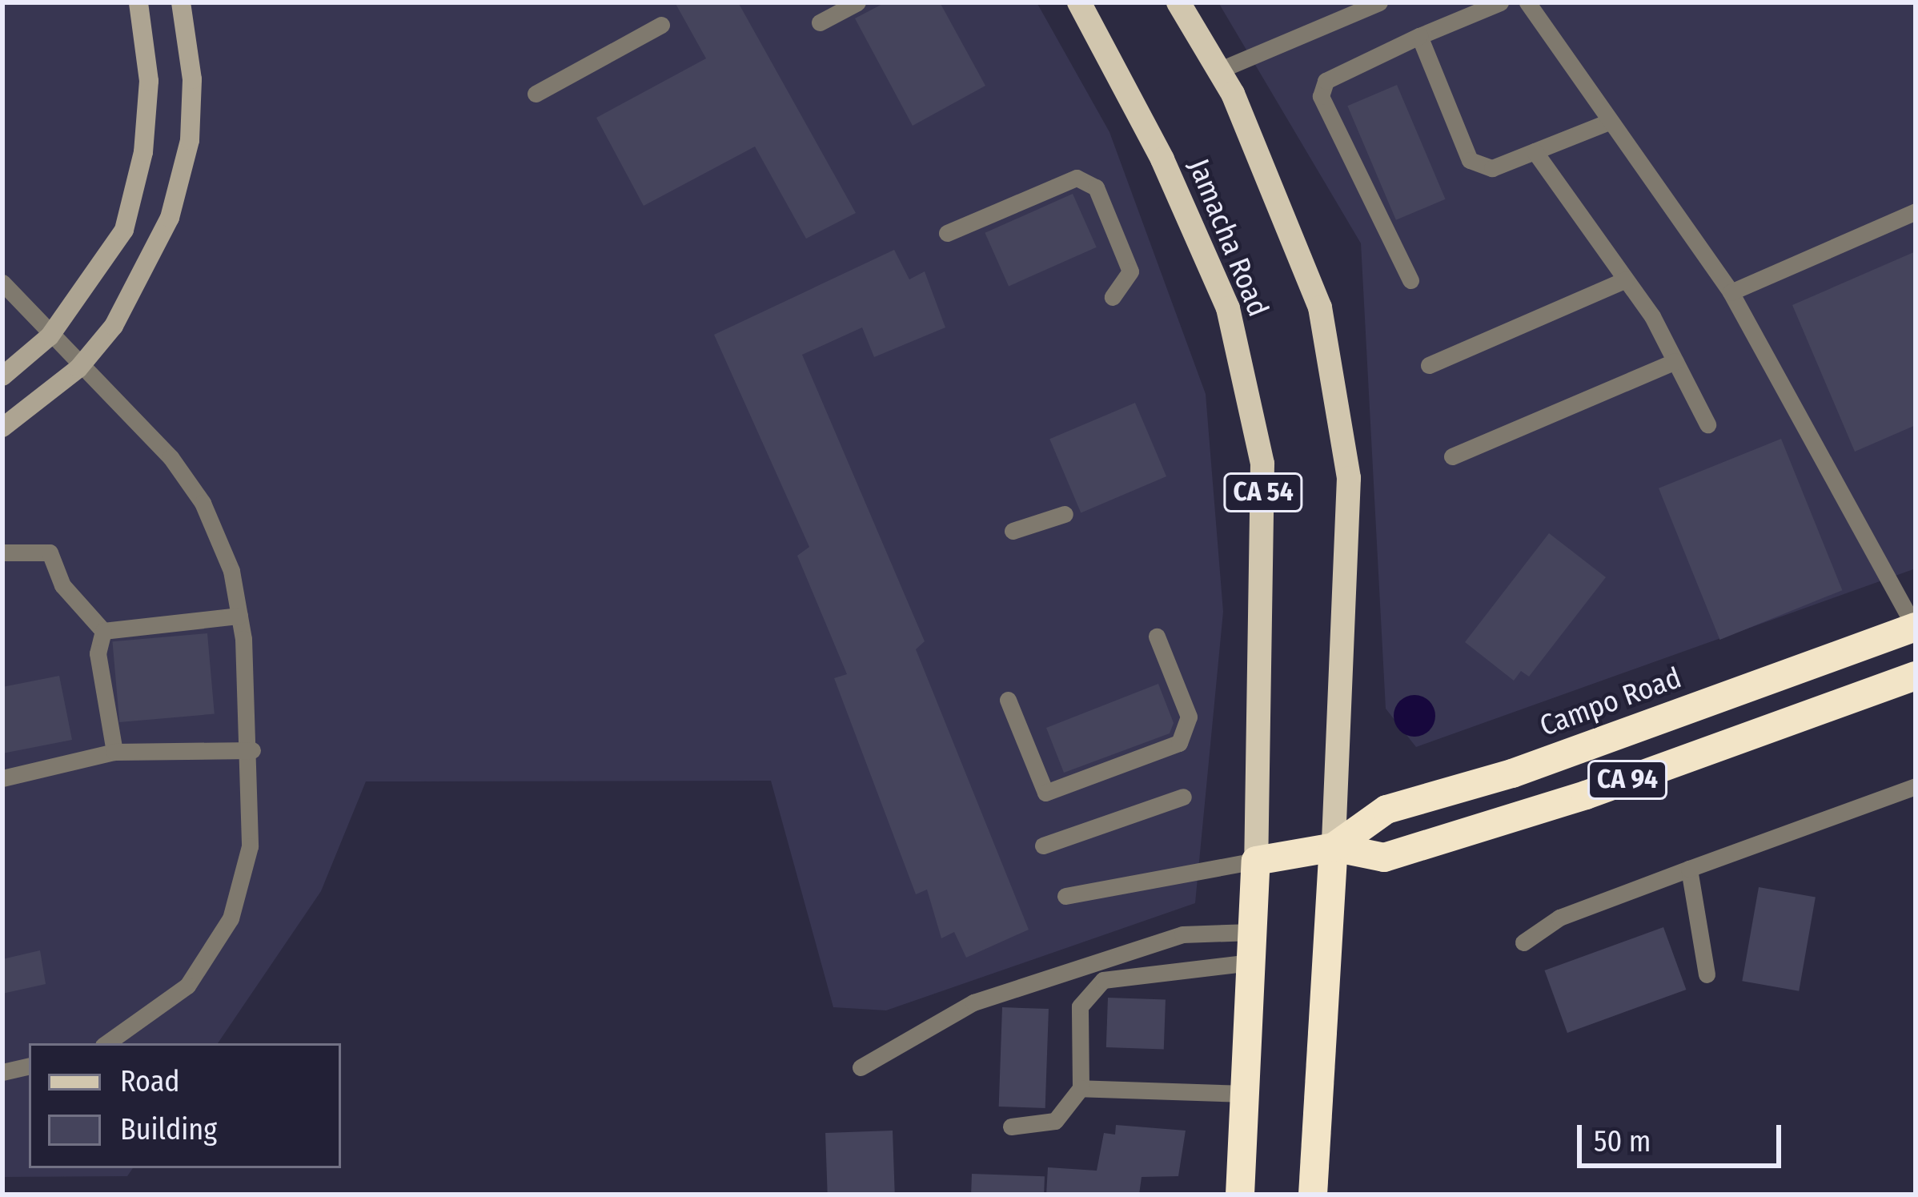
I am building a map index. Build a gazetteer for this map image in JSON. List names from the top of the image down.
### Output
{
  "streets": {
    "highway": ["Campo Road", "CA 94"],
    "main road": ["Jamacha Road", "CA 54"]
  },
  "crossings": [
    ["Jamacha Road", "Campo Road"]
  ],
  "legend": ["Road", "Building"],
  "scale_bar": "50 m"
}
